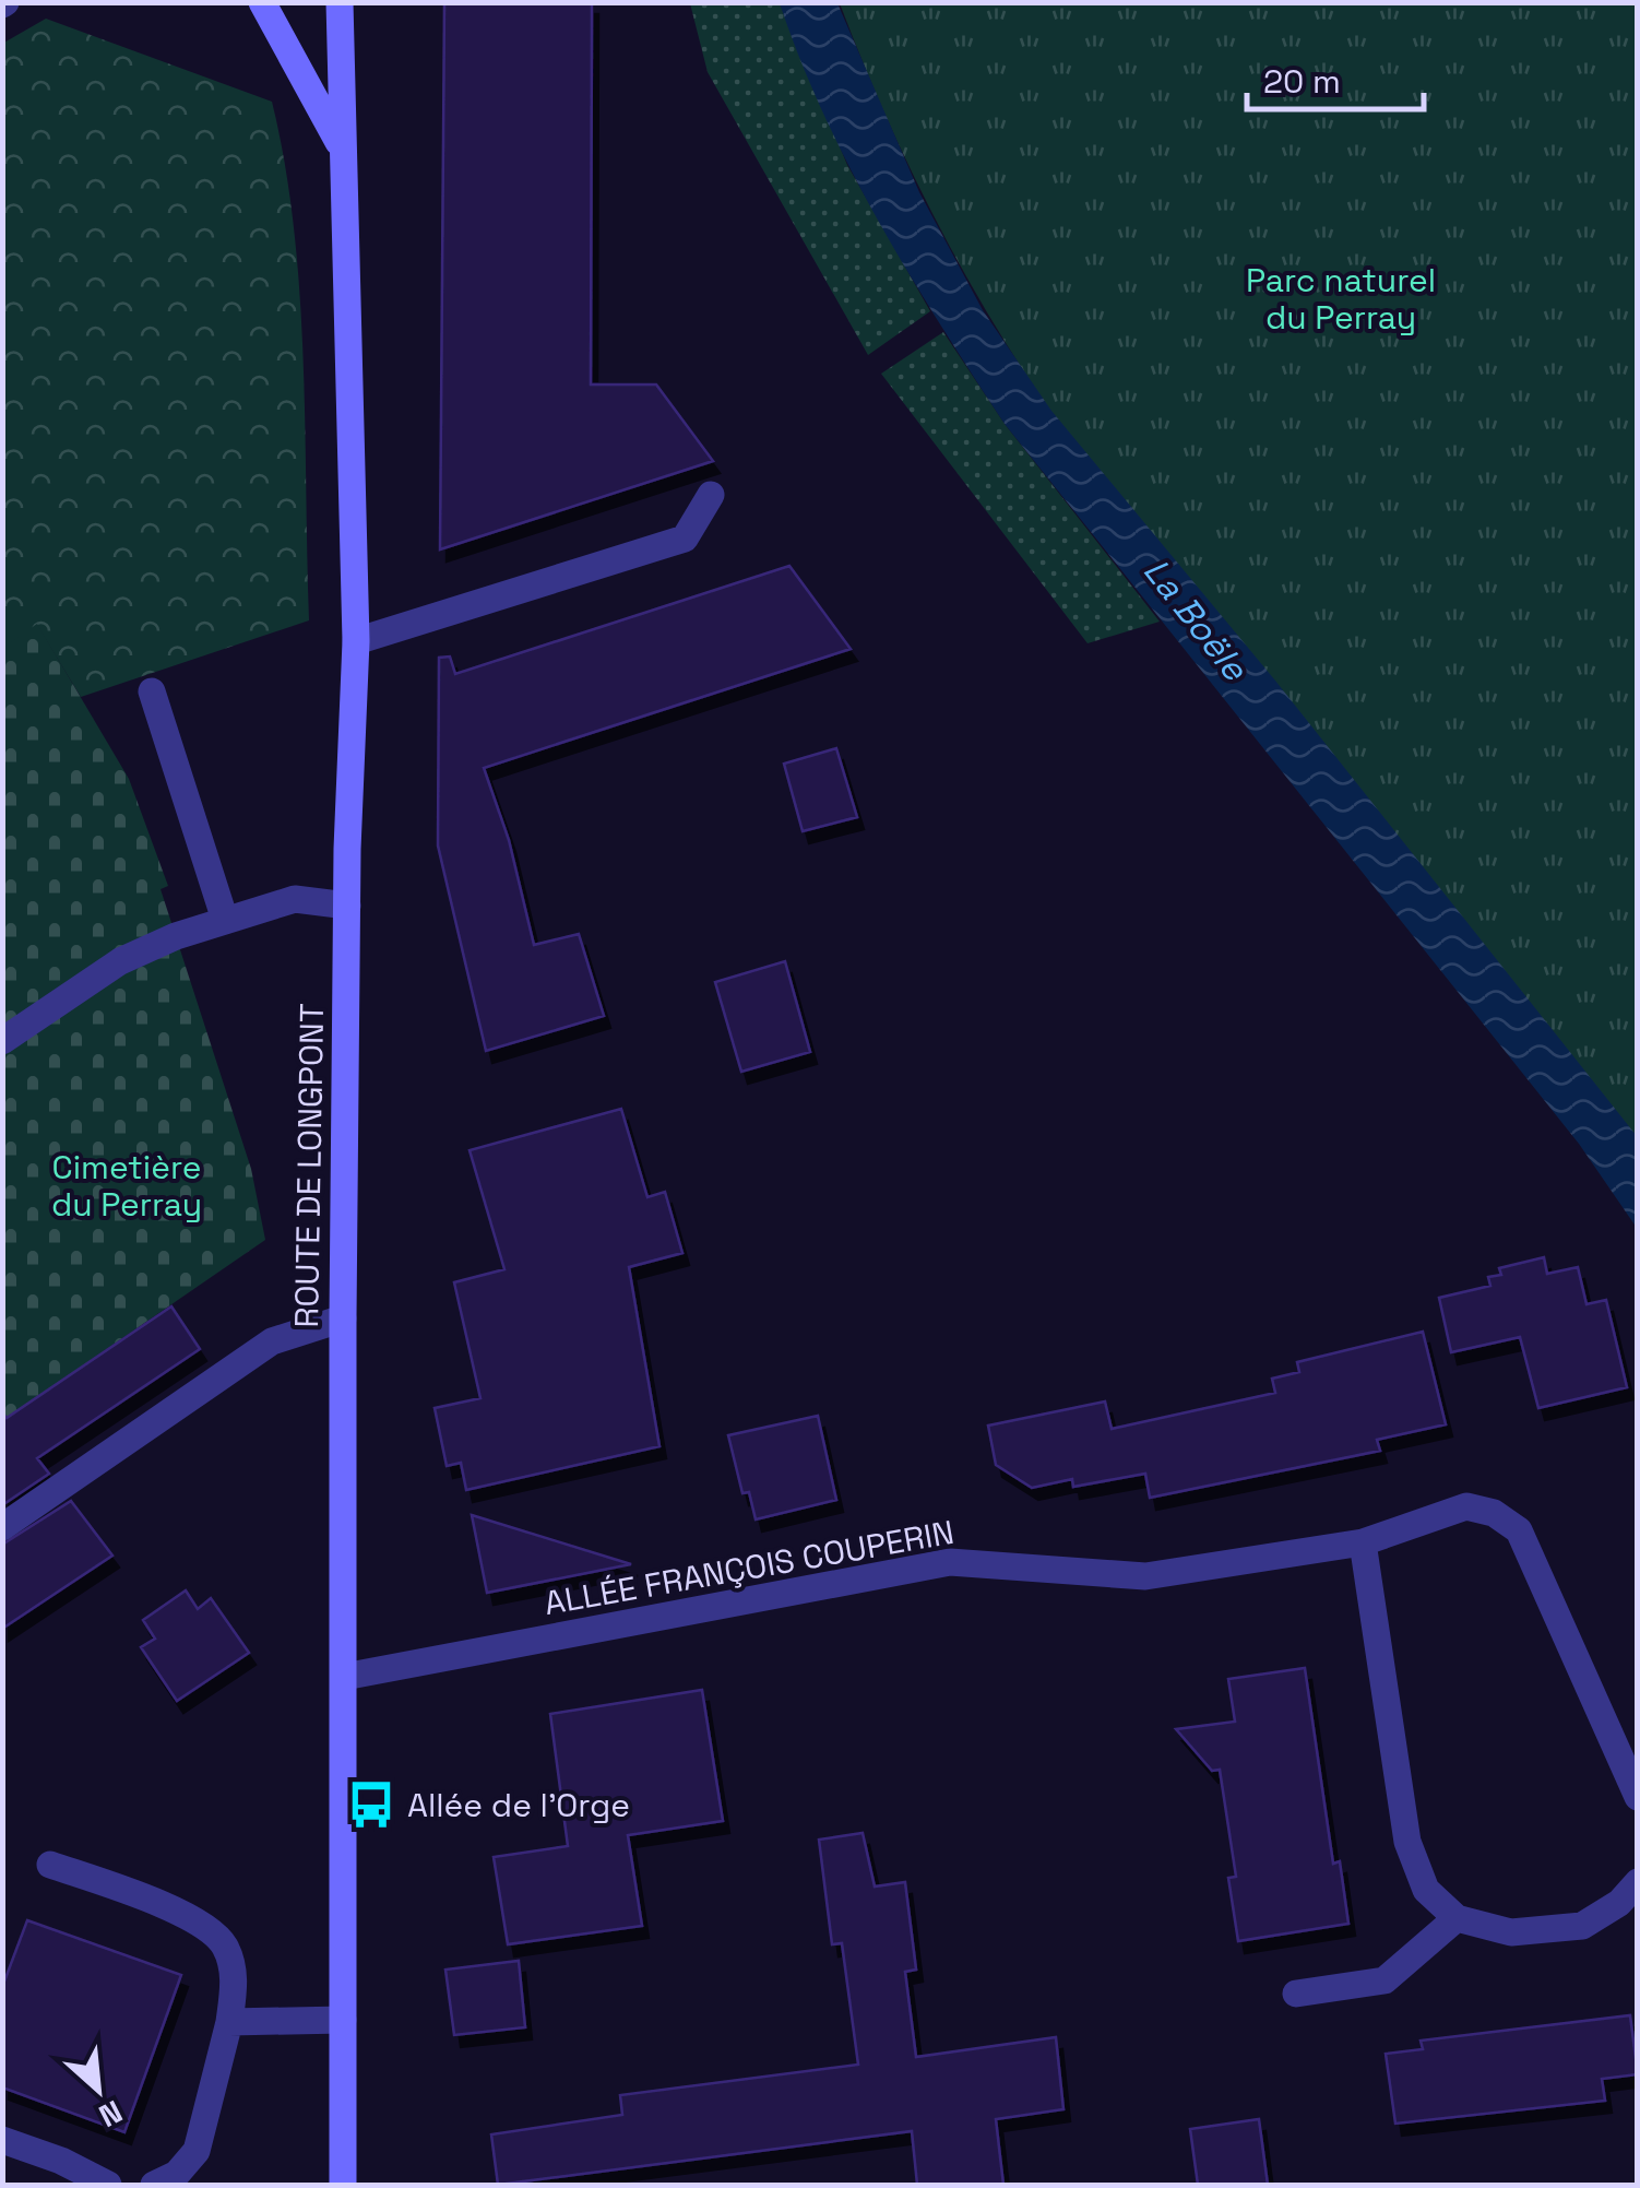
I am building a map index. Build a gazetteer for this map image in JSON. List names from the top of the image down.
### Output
{
  "streets": {
    "main road": ["ROUTE DE LONGPONT"],
    "street": ["ALLÉE FRANÇOIS COUPERIN"]
  },
  "crossings": [
    ["ROUTE DE LONGPONT", "ALLÉE FRANÇOIS COUPERIN"]
  ],
  "water": ["La Boële"],
  "parks": ["Parc naturel du Perray", "Cimetière du Perray"],
  "places": {
    "bus stop": ["Allée de l'Orge"]
  },
  "scale_bar": "20 m",
  "north": "bottom right"
}
